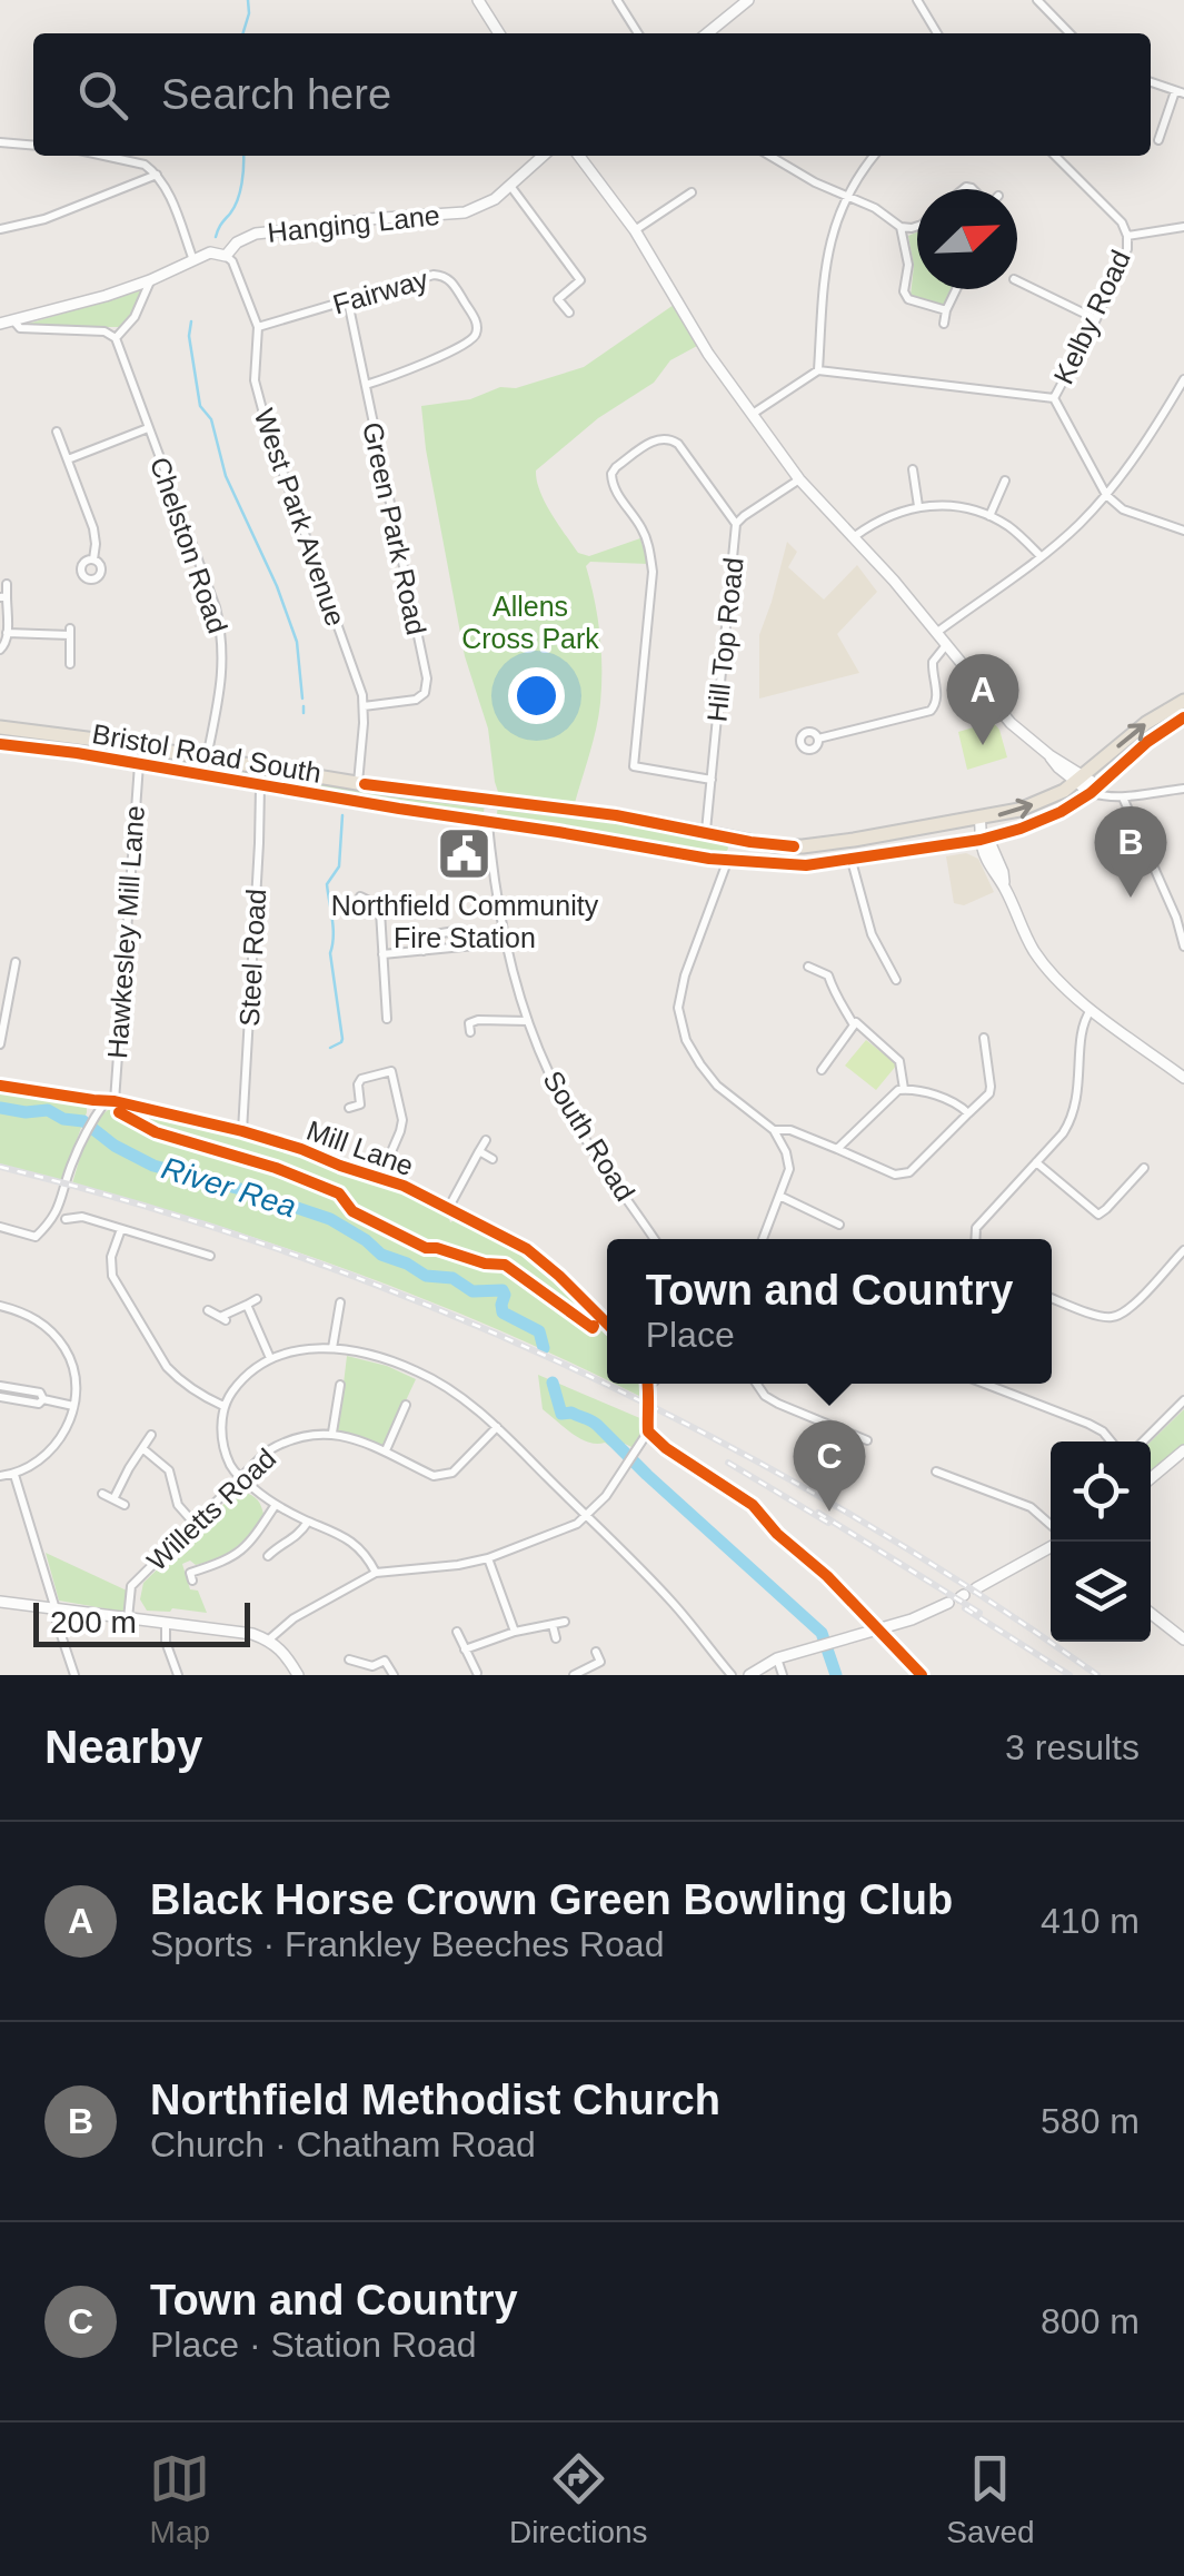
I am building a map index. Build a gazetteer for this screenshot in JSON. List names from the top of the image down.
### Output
{
  "streets": {
    "highway": ["Bristol Road South"],
    "street": [
      "Hanging Lane",
      "Fairway",
      "Kelby Road",
      "West Park Avenue",
      "Green Park Road",
      "Chelston Road",
      "Hill Top Road",
      "Hawkesley Mill Lane",
      "Steel Road",
      "South Road",
      "Mill Lane",
      "Willetts Road"
    ]
  },
  "crossings": [
    ["Hanging Lane", "West Park Avenue"],
    ["Hanging Lane", "Chelston Road"],
    ["Fairway", "West Park Avenue"],
    ["Fairway", "Green Park Road"],
    ["West Park Avenue", "Green Park Road"],
    ["West Park Avenue", "Bristol Road South"],
    ["Chelston Road", "Bristol Road South"],
    ["Hill Top Road", "Bristol Road South"],
    ["Bristol Road South", "Hawkesley Mill Lane"],
    ["Bristol Road South", "Steel Road"],
    ["Bristol Road South", "South Road"],
    ["Hawkesley Mill Lane", "Mill Lane"],
    ["Steel Road", "Mill Lane"]
  ],
  "water": ["River Rea"],
  "parks": ["Allens Cross Park"],
  "places": {
    "public building": ["Northfield Community Fire Station"]
  },
  "scale_bar": "200 m",
  "north": "top right",
  "page": {
    "search": "Search here",
    "pins": ["A", "B", "C"],
    "popup": ["Town and Country", "Place"],
    "scale": "200 m",
    "heading": ["Nearby", "3 results"],
    "list": [
      {
        "mark": "A",
        "name": "Black Horse Crown Green Bowling Club",
        "note": "Sports · Frankley Beeches Road",
        "value": "410 m"
      },
      {
        "mark": "B",
        "name": "Northfield Methodist Church",
        "note": "Church · Chatham Road",
        "value": "580 m"
      },
      {
        "mark": "C",
        "name": "Town and Country",
        "note": "Place · Station Road",
        "value": "800 m"
      }
    ],
    "nav": ["Map", "Directions", "Saved"]
  }
}
